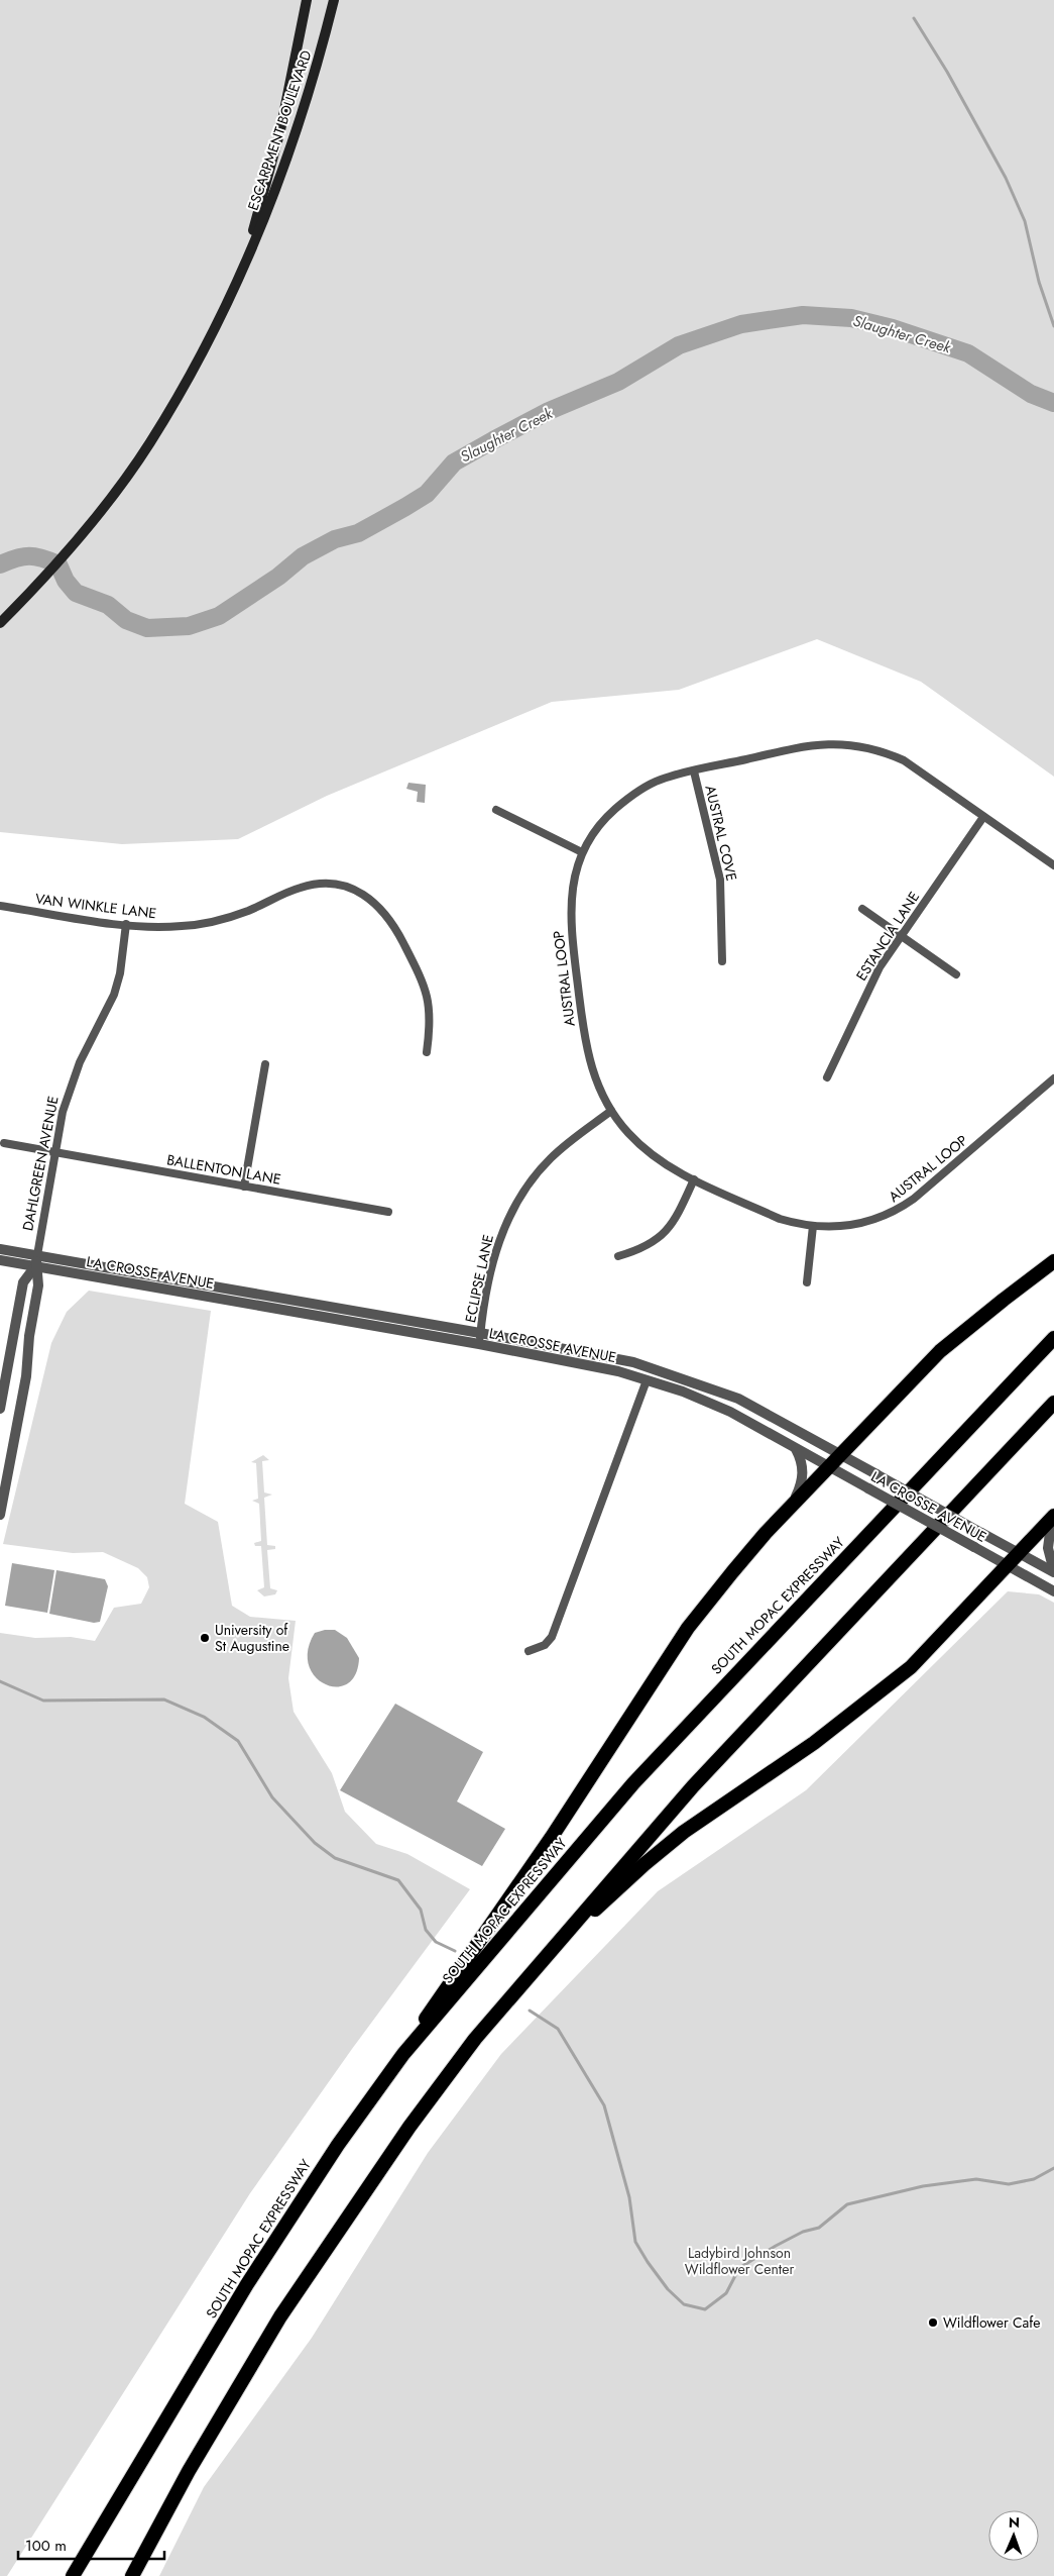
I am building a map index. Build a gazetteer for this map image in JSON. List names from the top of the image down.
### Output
{
  "streets": {
    "highway": ["SOUTH MOPAC EXPRESSWAY"],
    "main road": ["ESCARPMENT BOULEVARD"],
    "street": [
      "AUSTRAL COVE",
      "VAN WINKLE LANE",
      "ESTANCIA LANE",
      "AUSTRAL LOOP",
      "DAHLGREEN AVENUE",
      "BALLENTON LANE",
      "LA CROSSE AVENUE",
      "ECLIPSE LANE"
    ]
  },
  "crossings": [
    ["AUSTRAL COVE", "AUSTRAL LOOP"],
    ["VAN WINKLE LANE", "DAHLGREEN AVENUE"],
    ["ESTANCIA LANE", "AUSTRAL LOOP"],
    ["AUSTRAL LOOP", "ECLIPSE LANE"],
    ["DAHLGREEN AVENUE", "BALLENTON LANE"],
    ["DAHLGREEN AVENUE", "LA CROSSE AVENUE"],
    ["LA CROSSE AVENUE", "ECLIPSE LANE"]
  ],
  "water": ["Slaughter Creek"],
  "parks": ["Ladybird Johnson Wildflower Center"],
  "places": ["University of St Augustine", "Wildflower Cafe"],
  "scale_bar": "100 m",
  "north": "top"
}
